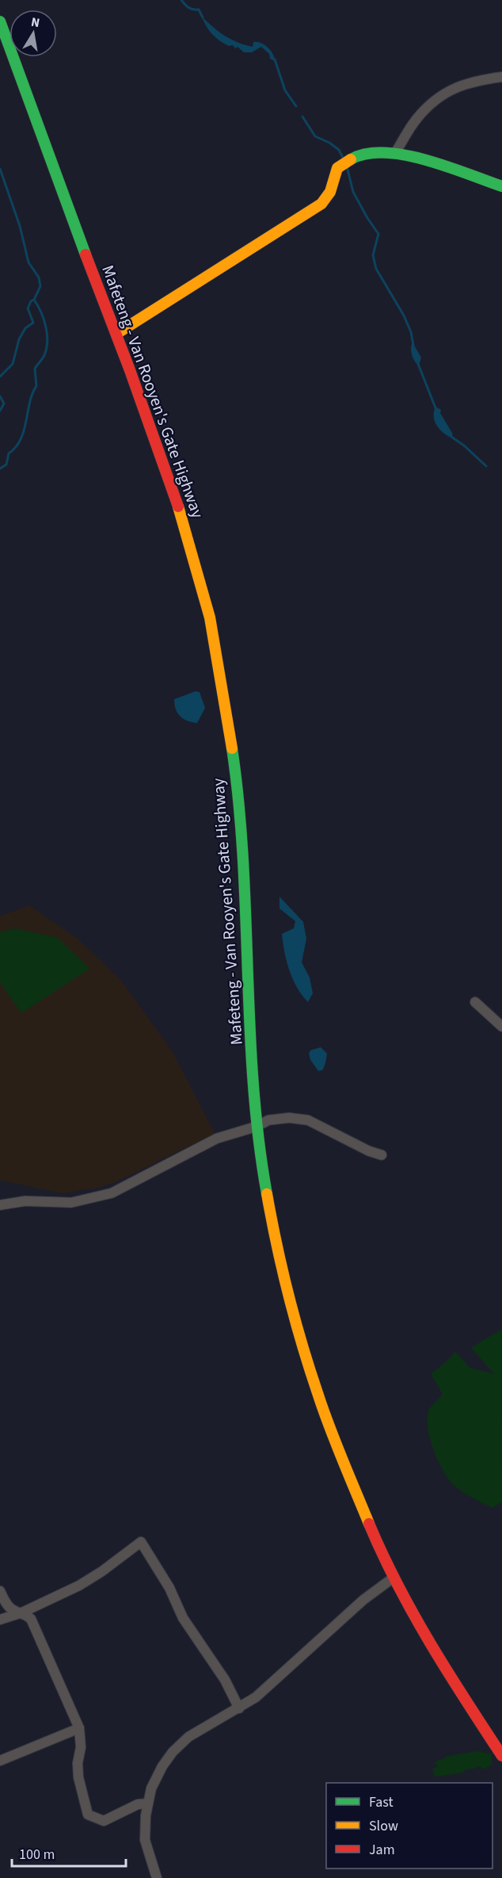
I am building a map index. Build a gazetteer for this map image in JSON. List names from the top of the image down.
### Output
{
  "streets": {
    "main road": ["Mafeteng - Van Rooyen's Gate Highway"]
  },
  "legend": ["Fast", "Slow", "Jam"],
  "scale_bar": "100 m",
  "north": "top"
}
